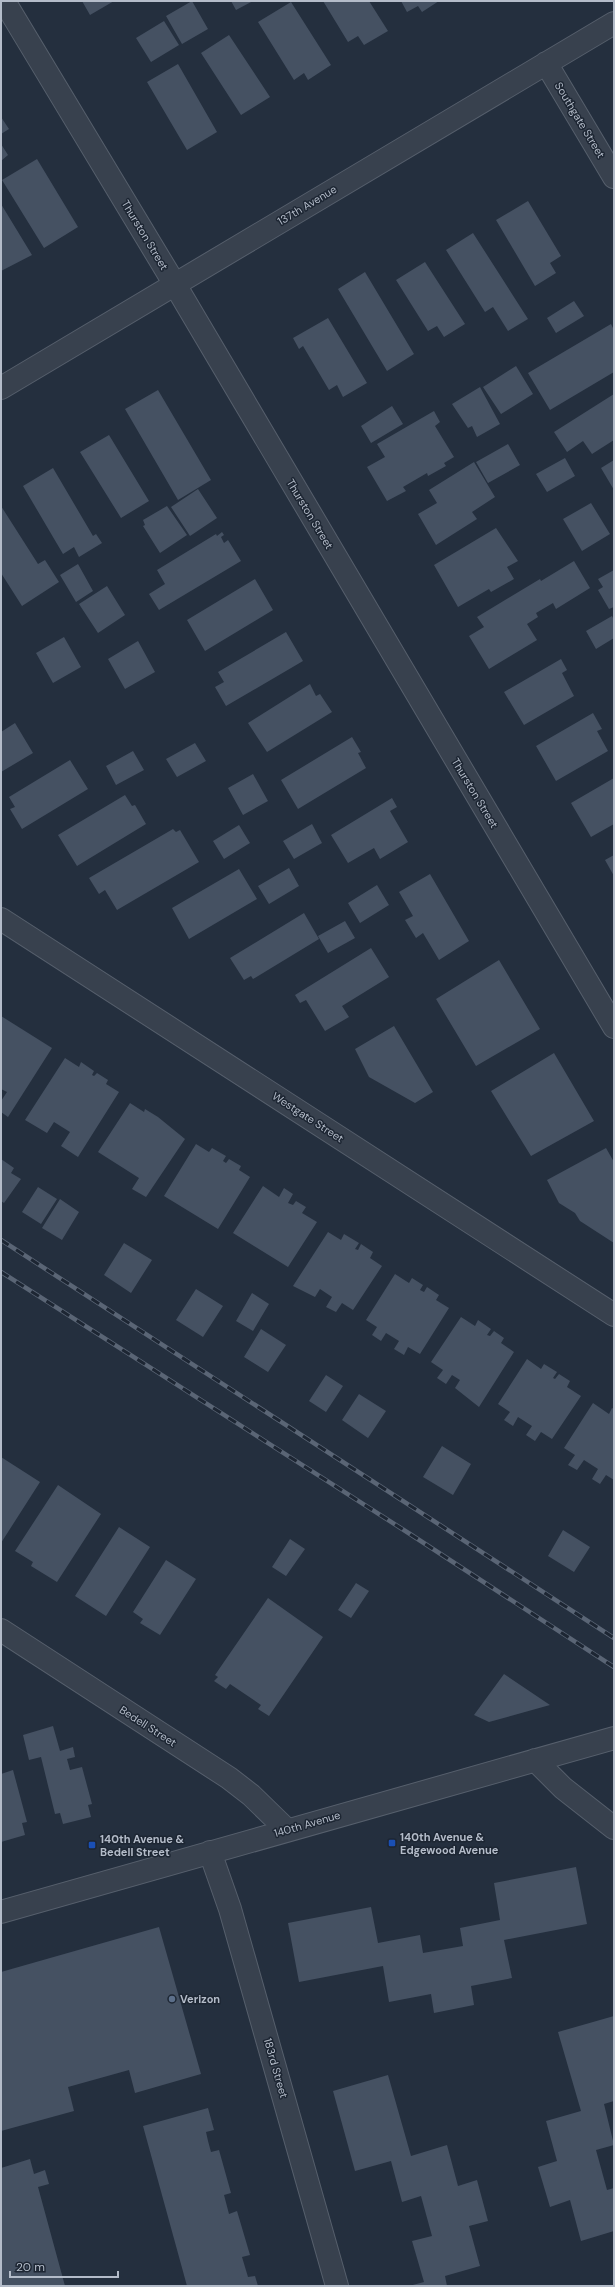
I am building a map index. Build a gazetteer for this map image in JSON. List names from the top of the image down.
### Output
{
  "streets": {
    "street": [
      "Southgate Street",
      "137th Avenue",
      "Thurston Street",
      "Westgate Street",
      "Bedell Street",
      "140th Avenue",
      "183rd Street"
    ]
  },
  "crossings": [
    ["Southgate Street", "137th Avenue"],
    ["137th Avenue", "Thurston Street"],
    ["Bedell Street", "140th Avenue"],
    ["140th Avenue", "183rd Street"]
  ],
  "places": {
    "transit": ["140th Avenue & Edgewood Avenue", "140th Avenue & Bedell Street"],
    "other": ["Verizon"]
  },
  "scale_bar": "20 m"
}
